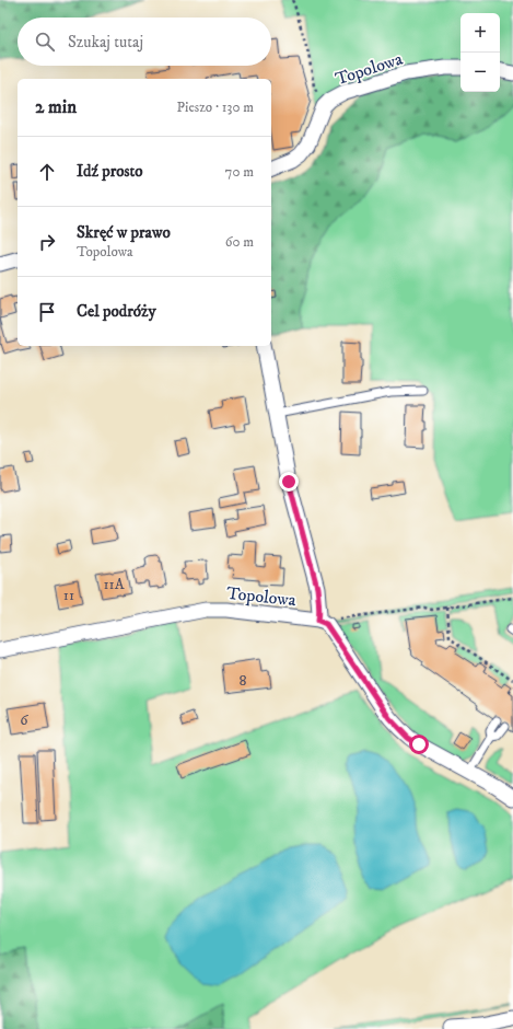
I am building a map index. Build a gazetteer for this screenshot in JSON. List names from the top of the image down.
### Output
{
  "streets": {
    "street": ["Topolowa"]
  },
  "house_numbers": [
    "11A",
    "11",
    "8",
    "6"
  ],
  "page": {
    "map_buttons": ["+", "−"],
    "search": "Szukaj tutaj",
    "heading": ["2 min", "Pieszo · 130 m"],
    "list": [
      ["Idź prosto", "70 m"],
      ["Skręć w prawo", "Topolowa", "60 m"],
      "Cel podróży"
    ]
  }
}
